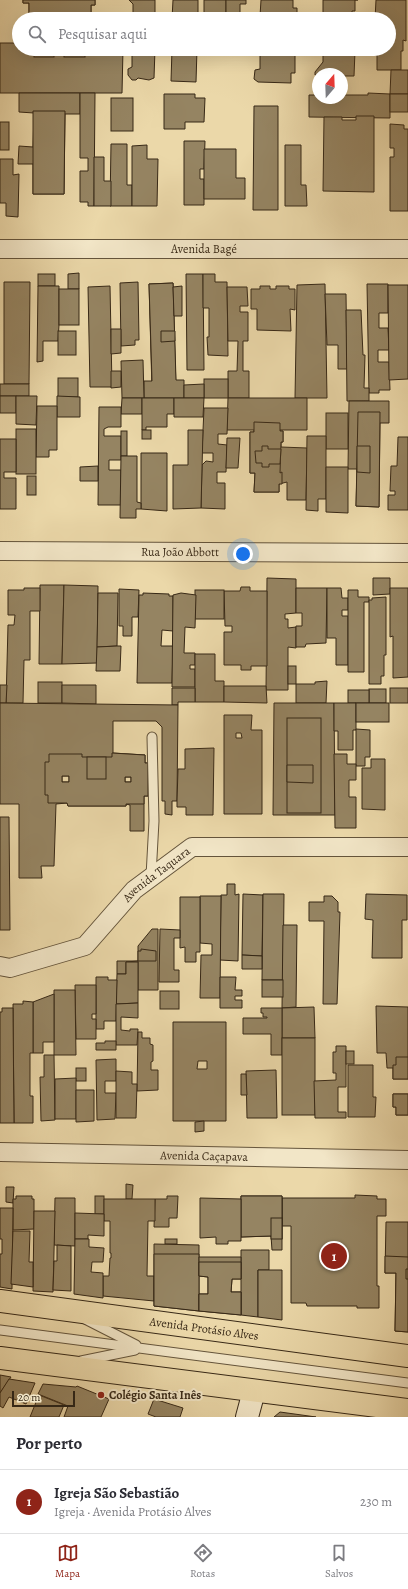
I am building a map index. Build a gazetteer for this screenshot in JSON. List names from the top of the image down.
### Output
{
  "streets": {
    "main road": ["Avenida Protásio Alves"],
    "street": [
      "Avenida Bagé",
      "Rua João Abbott",
      "Avenida Taquara",
      "Avenida Caçapava"
    ]
  },
  "places": ["Colégio Santa Inês"],
  "scale_bar": "20 m",
  "north": "top",
  "page": {
    "search": "Pesquisar aqui",
    "pins": "1",
    "scale": "20 m",
    "heading": "Por perto",
    "list": [
      {
        "mark": "1",
        "name": "Igreja São Sebastião",
        "note": "Igreja · Avenida Protásio Alves",
        "value": "230 m"
      }
    ],
    "nav": ["Mapa", "Rotas", "Salvos"]
  }
}
